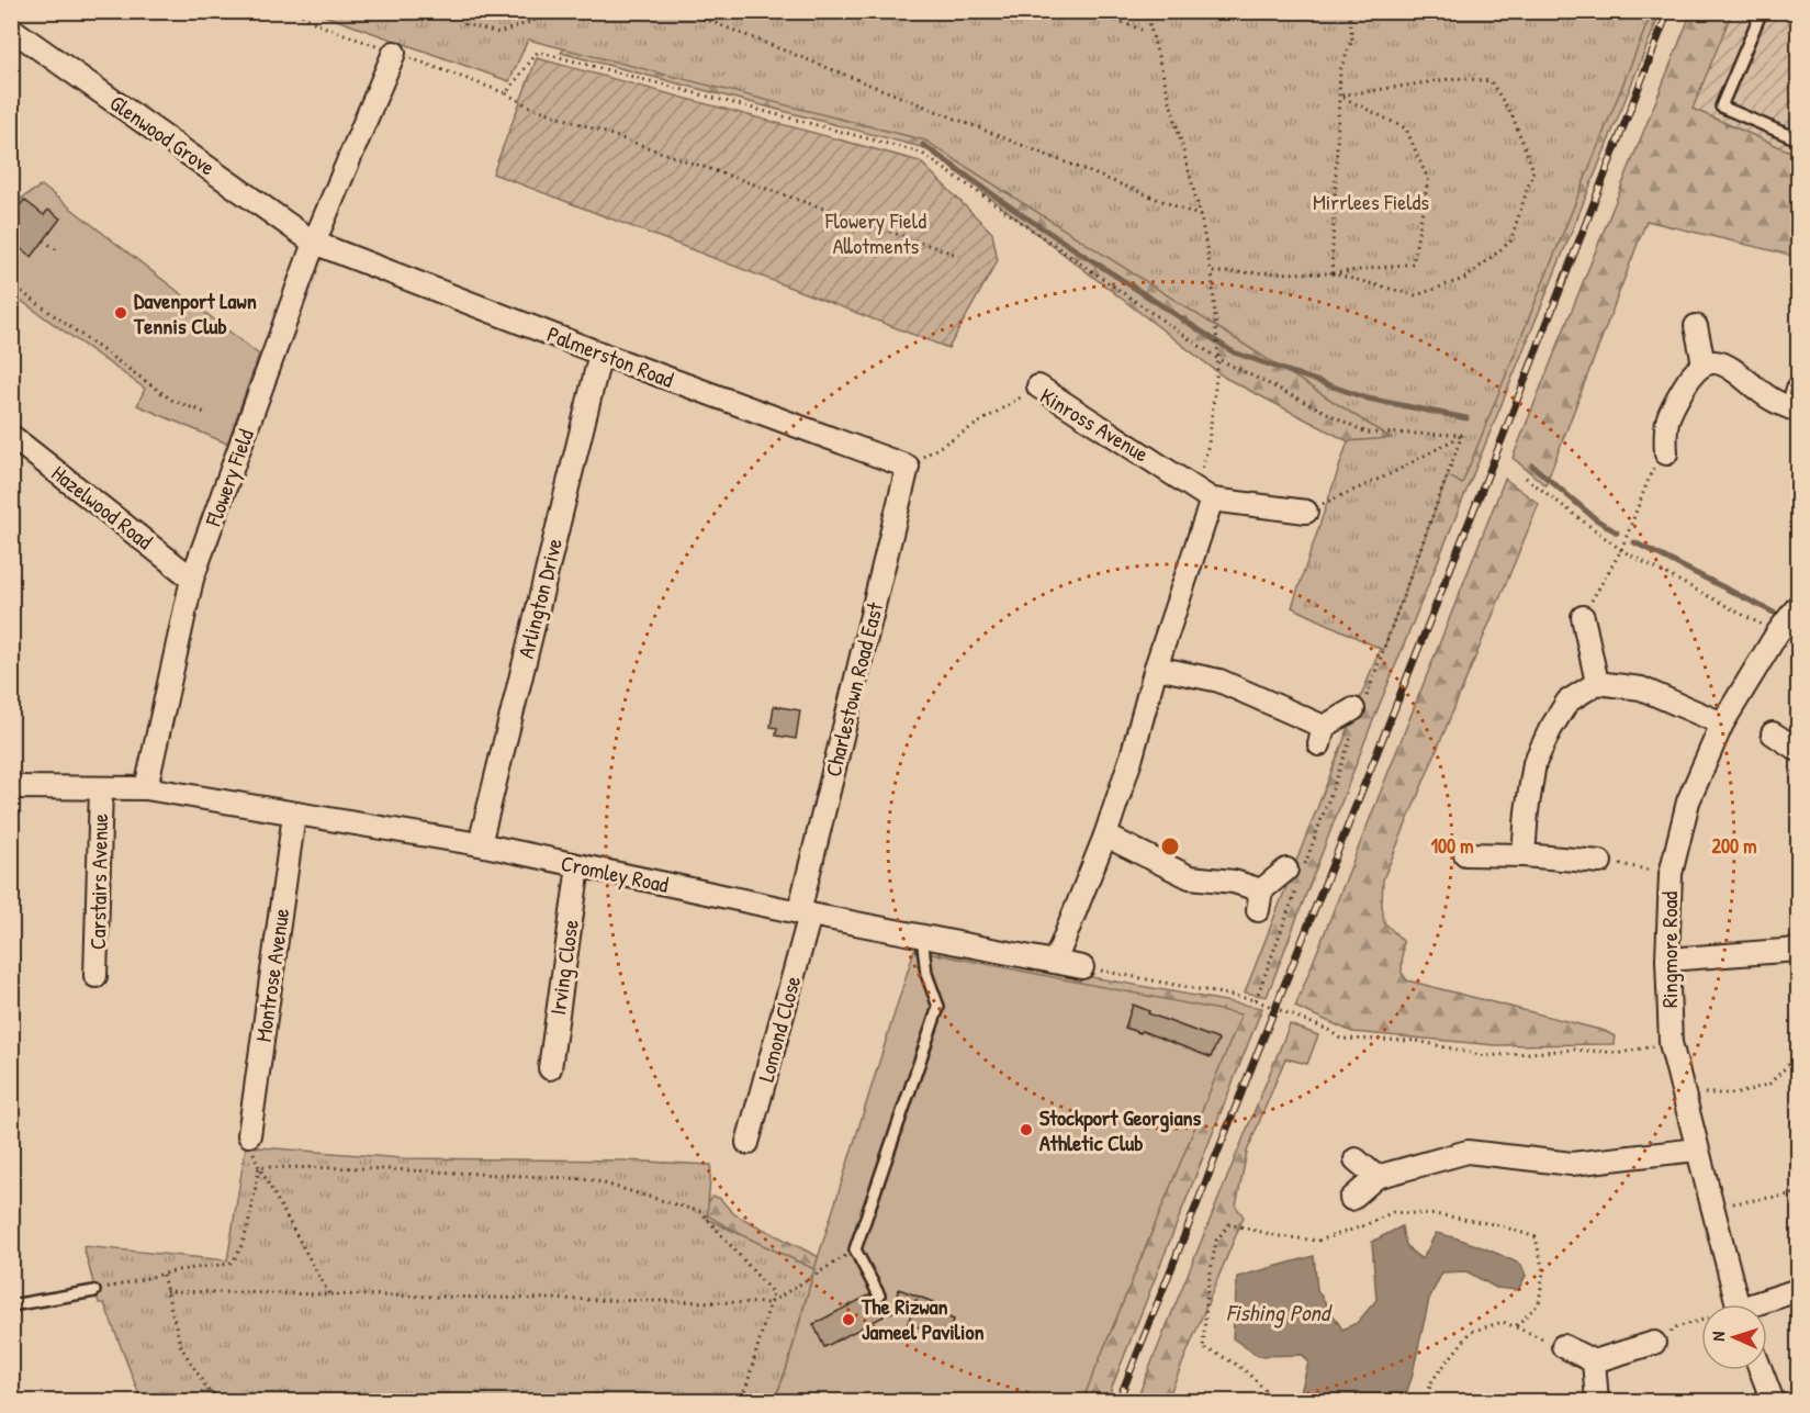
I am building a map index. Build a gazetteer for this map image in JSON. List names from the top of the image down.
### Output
{
  "streets": {
    "street": [
      "Glenwood Grove",
      "Palmerston Road",
      "Kinross Avenue",
      "Flowery Field",
      "Hazelwood Road",
      "Arlington Drive",
      "Charlestown Road East",
      "Cromley Road",
      "Carstairs Avenue",
      "Ringmore Road",
      "Irving Close",
      "Montrose Avenue",
      "Lomond Close"
    ]
  },
  "crossings": [
    ["Glenwood Grove", "Palmerston Road"],
    ["Glenwood Grove", "Flowery Field"],
    ["Palmerston Road", "Kinross Avenue"],
    ["Palmerston Road", "Flowery Field"],
    ["Palmerston Road", "Arlington Drive"],
    ["Palmerston Road", "Charlestown Road East"],
    ["Kinross Avenue", "Charlestown Road East"],
    ["Flowery Field", "Hazelwood Road"],
    ["Flowery Field", "Cromley Road"],
    ["Arlington Drive", "Cromley Road"],
    ["Charlestown Road East", "Cromley Road"],
    ["Charlestown Road East", "Lomond Close"],
    ["Cromley Road", "Irving Close"],
    ["Cromley Road", "Montrose Avenue"],
    ["Cromley Road", "Lomond Close"]
  ],
  "water": ["Fishing Pond"],
  "parks": ["Mirrlees Fields", "Flowery Field Allotments"],
  "places": ["Davenport Lawn Tennis Club", "Stockport Georgians Athletic Club", "The Rizwan Jameel Pavilion"],
  "north": "left",
  "rings": ["100 m", "200 m"]
}
